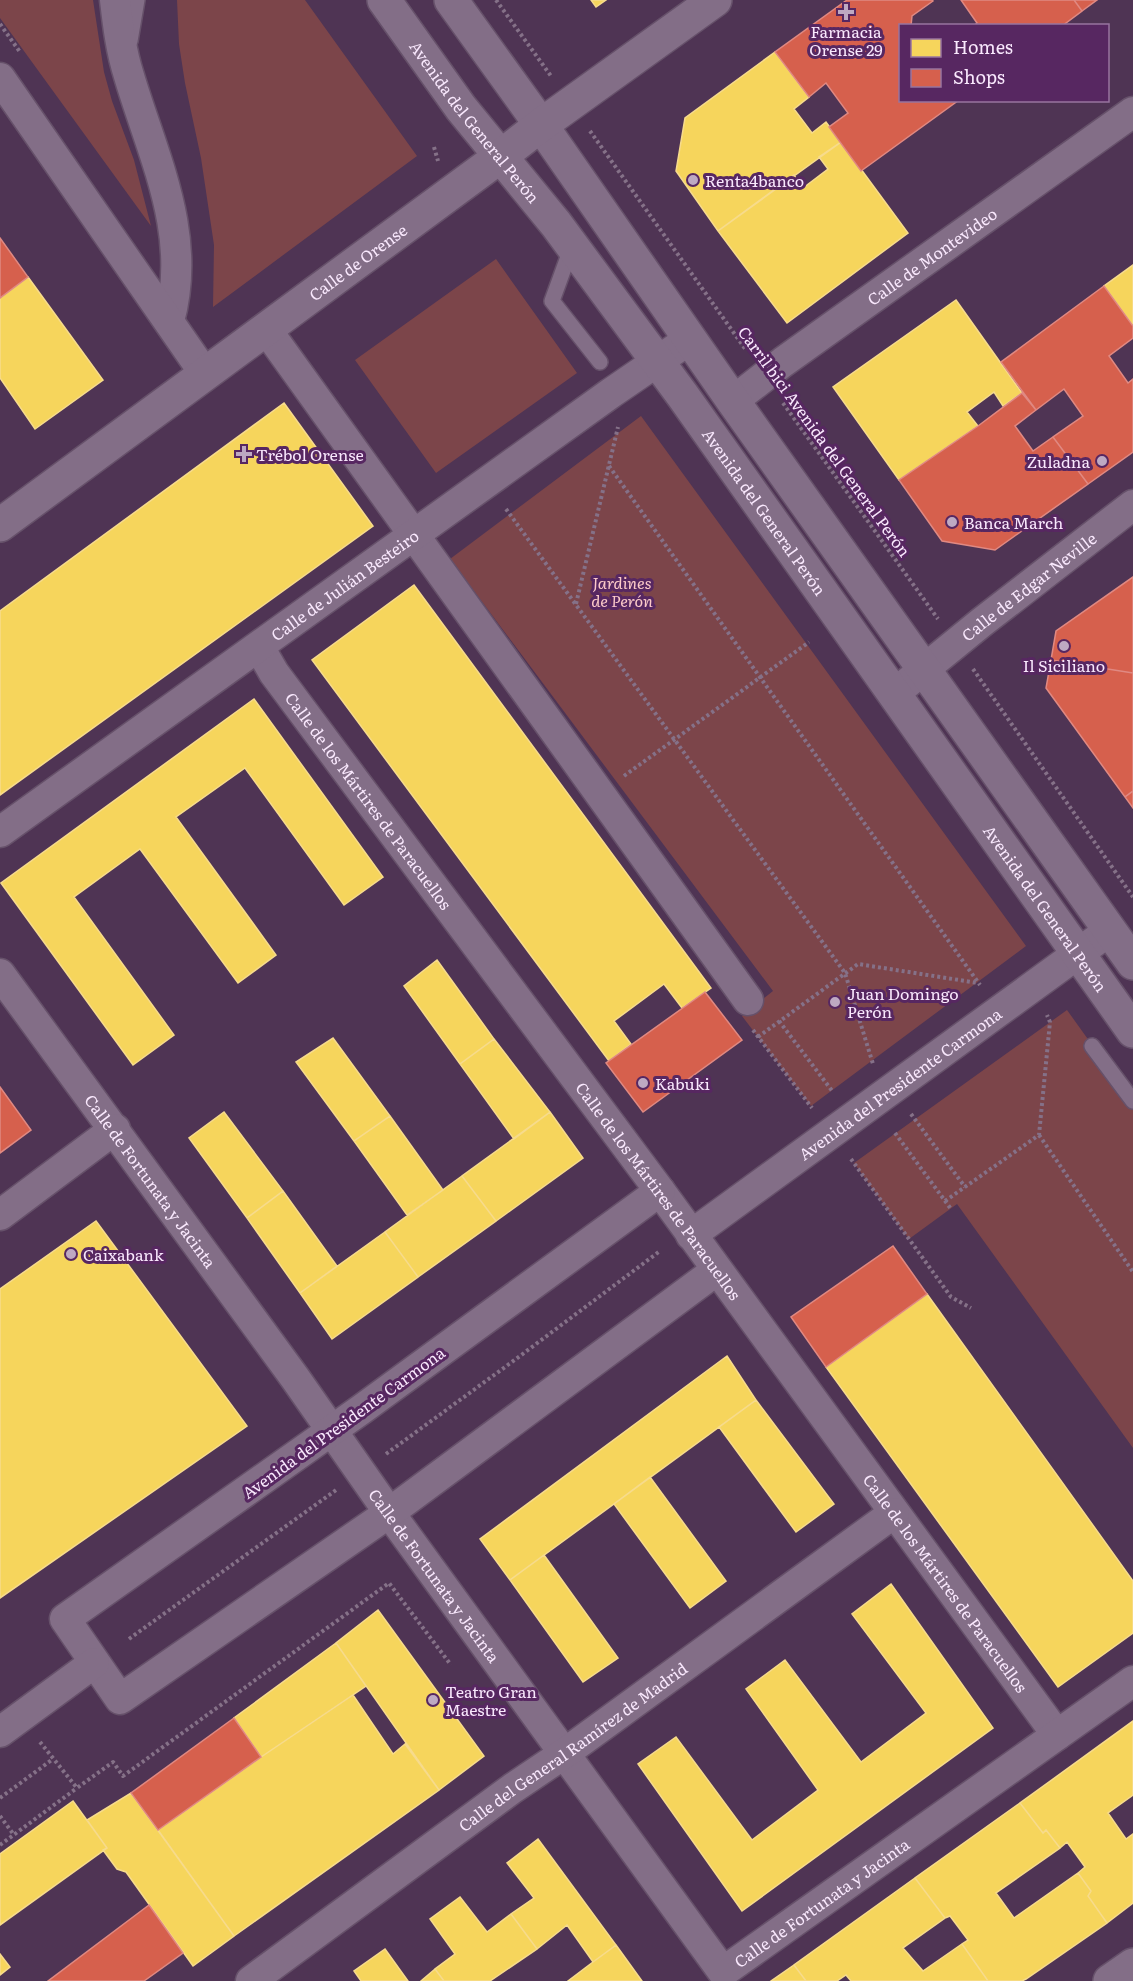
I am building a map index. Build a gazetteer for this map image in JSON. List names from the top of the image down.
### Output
{
  "streets": {
    "main road": ["Avenida del General Perón", "Calle de Orense"],
    "street": [
      "Calle de Montevideo",
      "Calle de Julián Besteiro",
      "Calle de Edgar Neville",
      "Calle de los Mártires de Paracuellos",
      "Avenida del Presidente Carmona",
      "Calle de Fortunata y Jacinta",
      "Calle del General Ramírez de Madrid"
    ],
    "path": ["Carril bici Avenida del General Perón"]
  },
  "crossings": [
    ["Avenida del General Perón", "Calle de Orense"],
    ["Avenida del General Perón", "Calle de Julián Besteiro"],
    ["Avenida del General Perón", "Calle de Edgar Neville"],
    ["Avenida del General Perón", "Avenida del Presidente Carmona"],
    ["Calle de Montevideo", "Carril bici Avenida del General Perón"],
    ["Calle de Orense", "Carril bici Avenida del General Perón"],
    ["Carril bici Avenida del General Perón", "Calle de Edgar Neville"],
    ["Calle de Julián Besteiro", "Calle de los Mártires de Paracuellos"],
    ["Calle de los Mártires de Paracuellos", "Avenida del Presidente Carmona"],
    ["Calle de los Mártires de Paracuellos", "Calle de Fortunata y Jacinta"],
    ["Calle de los Mártires de Paracuellos", "Calle del General Ramírez de Madrid"],
    ["Avenida del Presidente Carmona", "Calle de Fortunata y Jacinta"],
    ["Calle de Fortunata y Jacinta", "Calle del General Ramírez de Madrid"]
  ],
  "parks": ["Jardines de Perón"],
  "places": {
    "health": ["Farmacia Orense 29", "Trébol Orense"],
    "other": [
      "Renta4banco",
      "Zuladna",
      "Banca March",
      "Il Siciliano",
      "Juan Domingo Perón",
      "Kabuki",
      "Caixabank",
      "Teatro Gran Maestre"
    ]
  },
  "legend": ["Homes", "Shops"]
}
